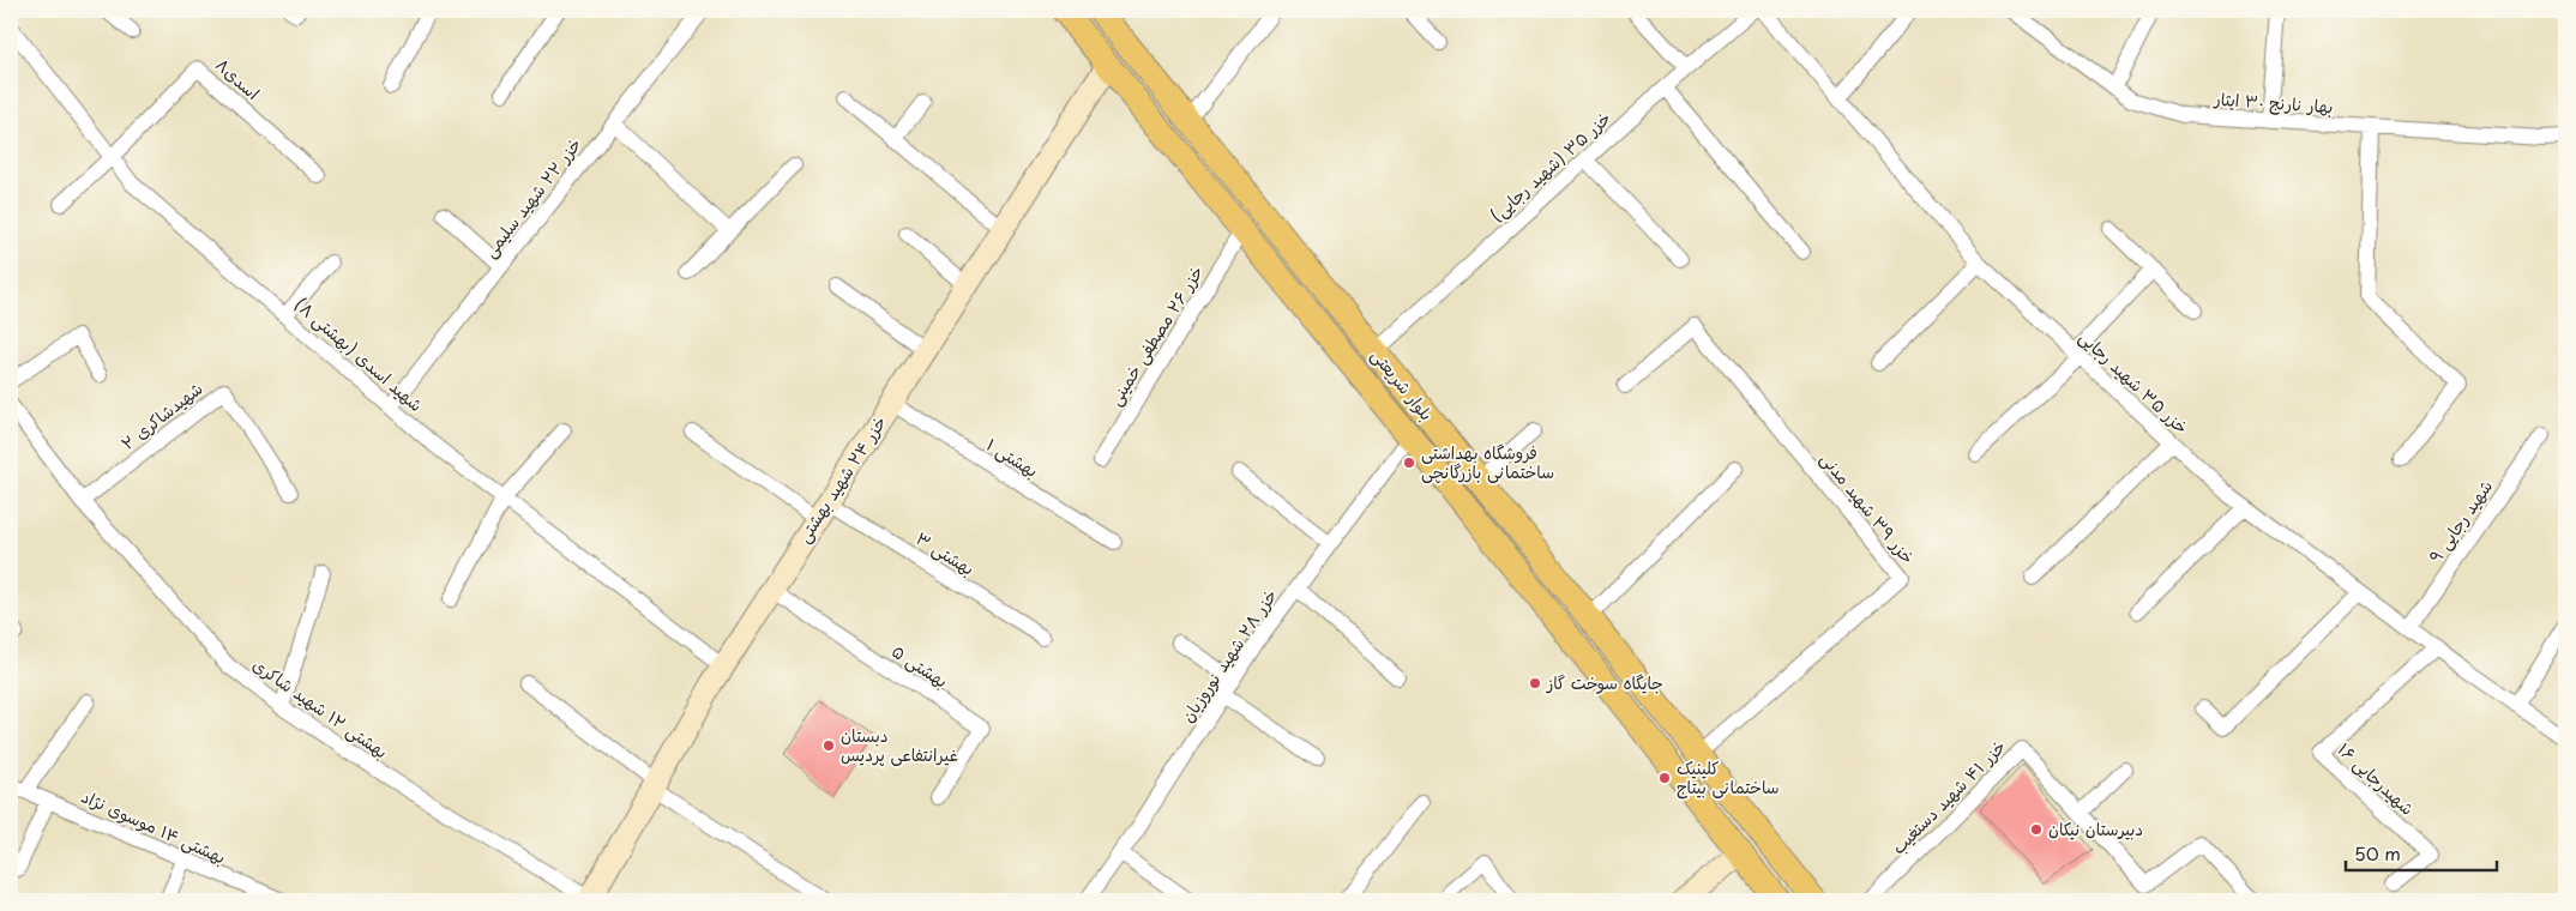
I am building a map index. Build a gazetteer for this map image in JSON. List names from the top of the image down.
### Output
{
  "streets": {
    "main road": ["بلوار شریعتی"],
    "street": [
      "اسدی۸",
      "بهار نارنج ۳۰ ایثار",
      "خزر ۳۵ (شهید رجایی)",
      "خزر ۲۲ شهید سلیمی",
      "خزر ۲۶ مصطفی خمینی",
      "شهید اسدی (بهشتی ۸)",
      "خزر ۳۵ شهید رجایی",
      "شهیدشاکری ۲",
      "بهشتی ۱",
      "خزر ۲۴ شهید بهشتی",
      "خزر ۳۹ شهید مدنی",
      "شهید رجایی ۹",
      "بهشتی ۳",
      "خزر ۲۸ شهید نوروزیان",
      "بهشتی ۵",
      "بهشتی ۱۲ شهید شاکری",
      "شهیدرجایی ۱۶",
      "خزر ۴۱ شهید دستغیب",
      "بهشتی ۱۴ موسوی نژاد"
    ]
  },
  "crossings": [
    ["اسدی۸", "شهید اسدی (بهشتی ۸)"],
    ["خزر ۳۵ (شهید رجایی)", "بلوار شریعتی"],
    ["خزر ۲۲ شهید سلیمی", "شهید اسدی (بهشتی ۸)"],
    ["خزر ۲۶ مصطفی خمینی", "بلوار شریعتی"],
    ["شهید اسدی (بهشتی ۸)", "خزر ۲۴ شهید بهشتی"],
    ["خزر ۳۵ شهید رجایی", "شهید رجایی ۹"],
    ["خزر ۳۵ شهید رجایی", "شهیدرجایی ۱۶"],
    ["بلوار شریعتی", "خزر ۲۴ شهید بهشتی"],
    ["بلوار شریعتی", "خزر ۳۹ شهید مدنی"],
    ["بلوار شریعتی", "خزر ۲۸ شهید نوروزیان"],
    ["شهیدشاکری ۲", "بهشتی ۱۲ شهید شاکری"],
    ["بهشتی ۱", "خزر ۲۴ شهید بهشتی"],
    ["خزر ۲۴ شهید بهشتی", "بهشتی ۳"],
    ["خزر ۲۴ شهید بهشتی", "بهشتی ۵"],
    ["خزر ۲۴ شهید بهشتی", "بهشتی ۱۲ شهید شاکری"]
  ],
  "places": [
    "فروشگاه بهداشتی ساختمانی بازرگانچی",
    "جایگاه سوخت گاز",
    "دبستان غیرانتفاعی پردیس",
    "کلینیک ساختمانی بیتاج",
    "دبیرستان نیکان"
  ],
  "scale_bar": "50 m"
}
